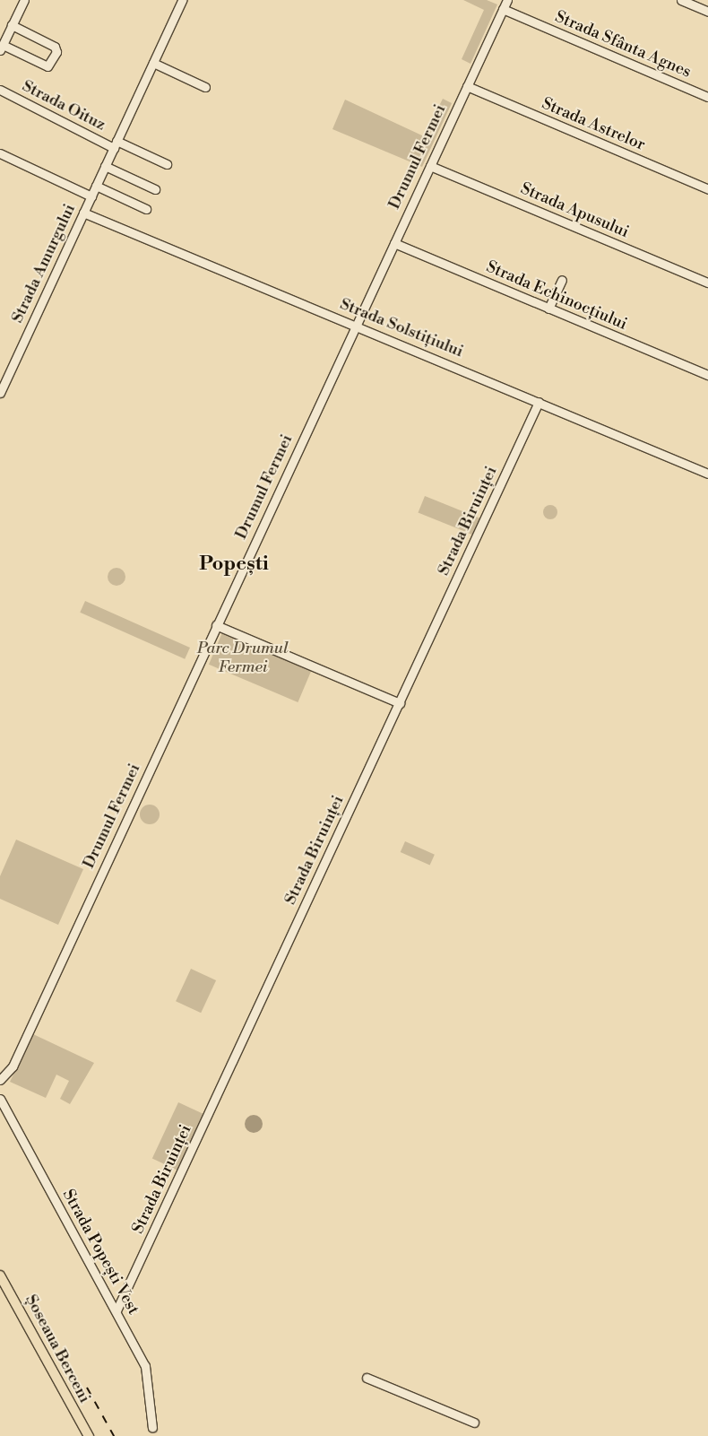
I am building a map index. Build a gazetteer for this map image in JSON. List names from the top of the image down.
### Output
{
  "streets": {
    "main road": ["Șoseaua Berceni"],
    "street": [
      "Strada Sfânta Agnes",
      "Strada Oituz",
      "Strada Astrelor",
      "Drumul Fermei",
      "Strada Apusului",
      "Strada Amurgului",
      "Strada Echinocțiului",
      "Strada Solstițiului",
      "Strada Biruinței",
      "Strada Popești Vest"
    ]
  },
  "crossings": [
    ["Strada Sfânta Agnes", "Drumul Fermei"],
    ["Strada Oituz", "Strada Amurgului"],
    ["Strada Astrelor", "Drumul Fermei"],
    ["Drumul Fermei", "Strada Apusului"],
    ["Drumul Fermei", "Strada Echinocțiului"],
    ["Drumul Fermei", "Strada Solstițiului"],
    ["Strada Amurgului", "Strada Solstițiului"],
    ["Strada Solstițiului", "Strada Biruinței"],
    ["Strada Biruinței", "Strada Popești Vest"]
  ],
  "districts": ["Popești"],
  "parks": ["Parc Drumul Fermei"]
}
